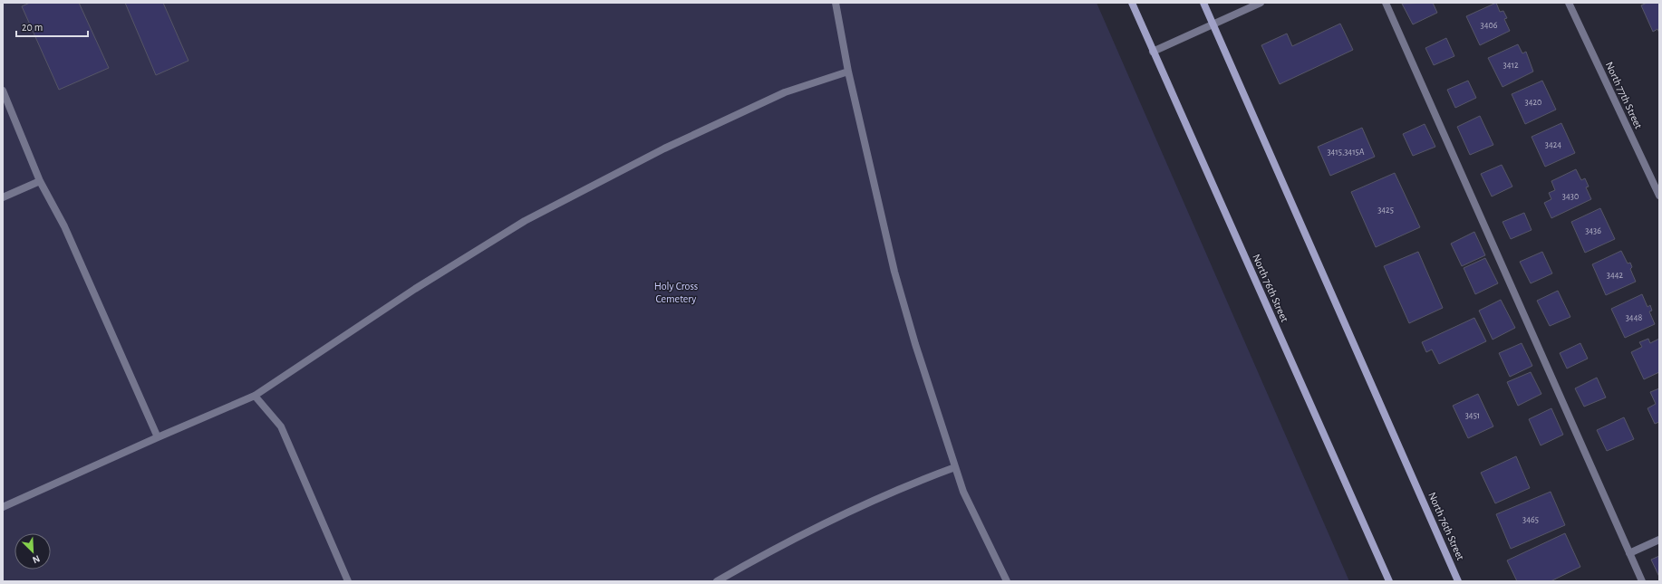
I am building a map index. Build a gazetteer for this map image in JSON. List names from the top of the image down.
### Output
{
  "streets": {
    "main road": ["North 76th Street"],
    "street": ["North 77th Street"]
  },
  "parks": ["Holy Cross Cemetery"],
  "house_numbers": [
    "3406",
    "3412",
    "3420",
    "3424",
    "3415,3415A",
    "3430",
    "3425",
    "3436",
    "3442",
    "3448",
    "3451",
    "3465"
  ],
  "scale_bar": "20 m",
  "north": "bottom right"
}
